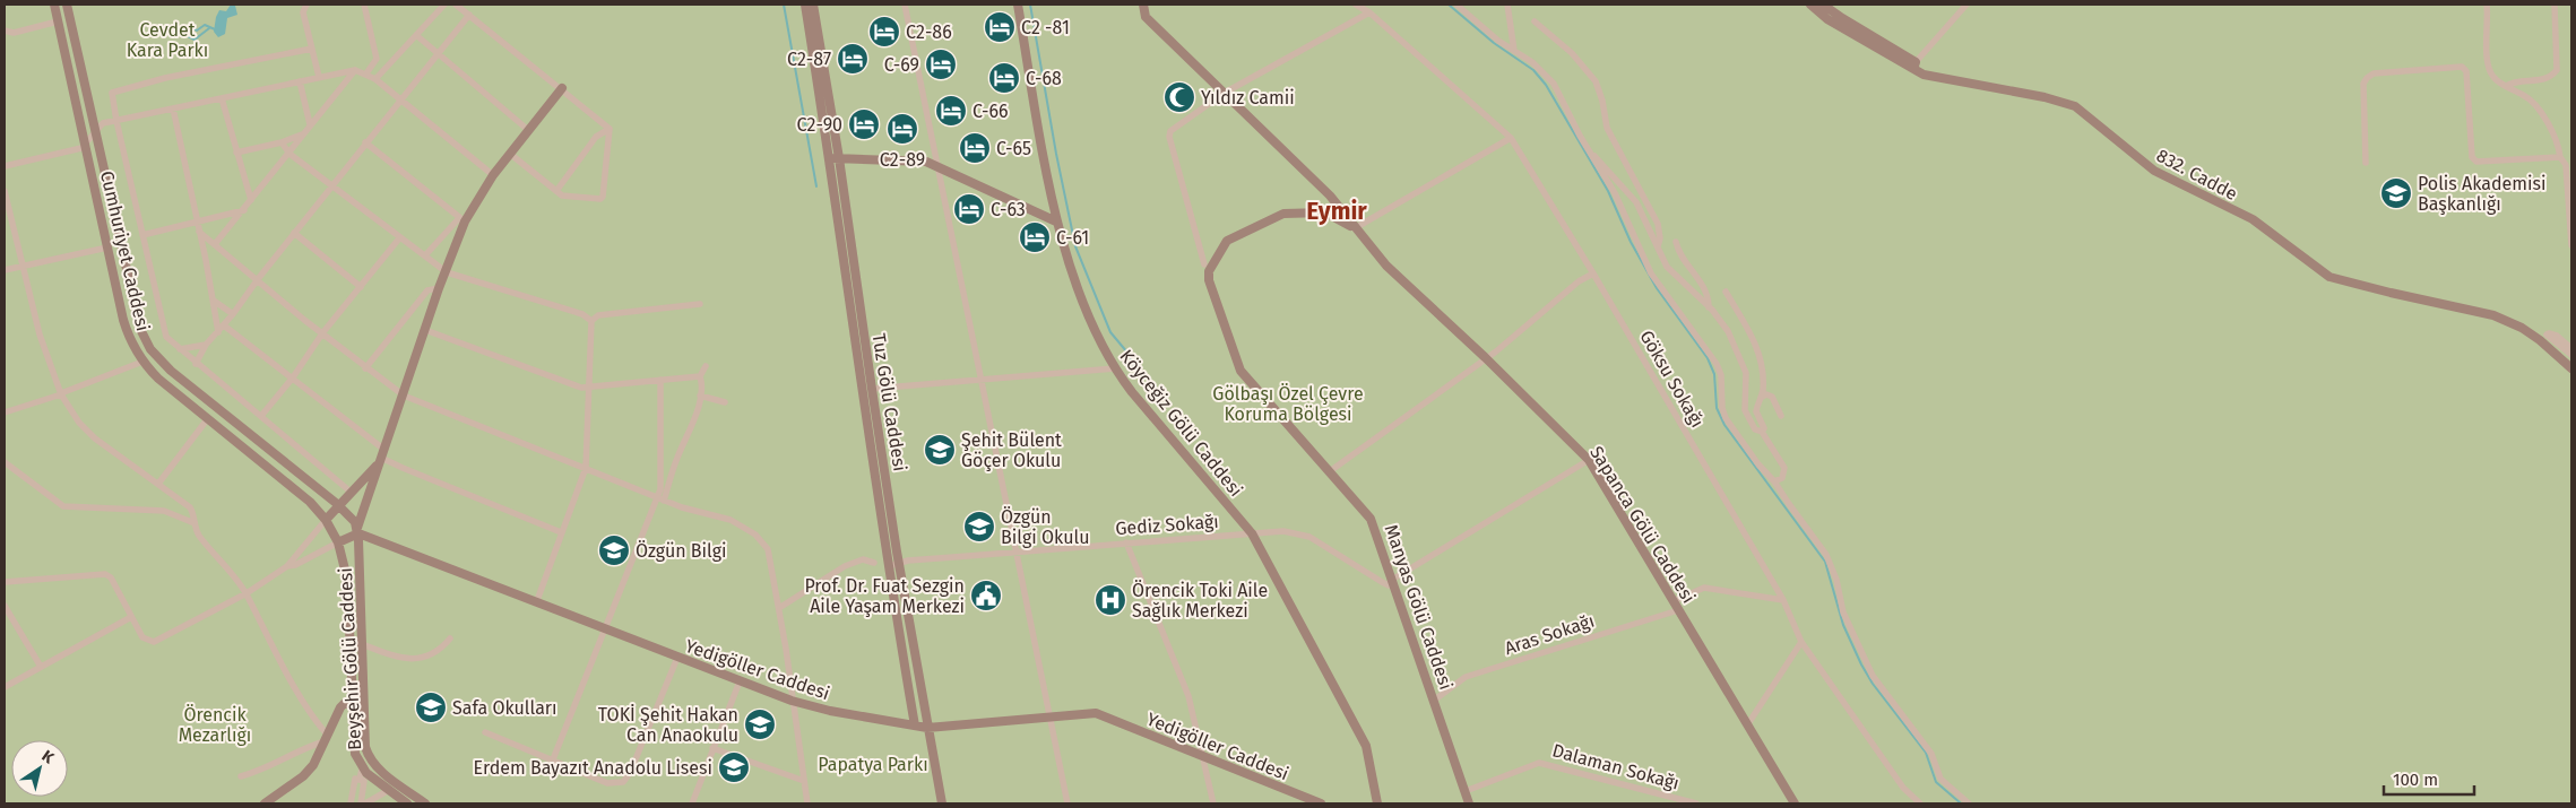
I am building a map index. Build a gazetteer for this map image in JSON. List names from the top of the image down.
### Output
{
  "streets": {
    "street": [
      "832. Cadde",
      "Cumhuriyet Caddesi",
      "Göksu Sokağı",
      "Tuz Gölü Caddesi",
      "Köyceğiz Gölü Caddesi",
      "Gediz Sokağı",
      "Sapanca Gölü Caddesi",
      "Manyas Gölü Caddesi",
      "Aras Sokağı",
      "Beyşehir Gölü Caddesi",
      "Yedigöller Caddesi",
      "Dalaman Sokağı"
    ]
  },
  "crossings": [
    ["Tuz Gölü Caddesi", "Gediz Sokağı"],
    ["Tuz Gölü Caddesi", "Yedigöller Caddesi"],
    ["Köyceğiz Gölü Caddesi", "Gediz Sokağı"],
    ["Gediz Sokağı", "Manyas Gölü Caddesi"],
    ["Sapanca Gölü Caddesi", "Manyas Gölü Caddesi"],
    ["Sapanca Gölü Caddesi", "Aras Sokağı"],
    ["Manyas Gölü Caddesi", "Aras Sokağı"],
    ["Manyas Gölü Caddesi", "Dalaman Sokağı"],
    ["Beyşehir Gölü Caddesi", "Yedigöller Caddesi"]
  ],
  "districts": ["Eymir"],
  "parks": [
    "Cevdet Kara Parkı",
    "Gölbaşı Özel Çevre Koruma Bölgesi",
    "Örencik Mezarlığı",
    "Papatya Parkı"
  ],
  "places": {
    "hotel": [
      "C2 -81",
      "C2-86",
      "C2-87",
      "C-69",
      "C-68",
      "C-66",
      "C2-90",
      "C2-89",
      "C-65",
      "C-63",
      "C-61"
    ],
    "mosque": ["Yıldız Camii"],
    "school or university": [
      "Polis Akademisi Başkanlığı",
      "Şehit Bülent Göçer Okulu",
      "Özgün Bilgi Okulu",
      "Özgün Bilgi",
      "Safa Okulları",
      "TOKİ Şehit Hakan Can Anaokulu",
      "Erdem Bayazıt Anadolu Lisesi"
    ],
    "public building": ["Prof. Dr. Fuat Sezgin Aile Yaşam Merkezi"],
    "hospital": ["Örencik Toki Aile Sağlık Merkezi"]
  },
  "scale_bar": "100 m",
  "north": "top right"
}
